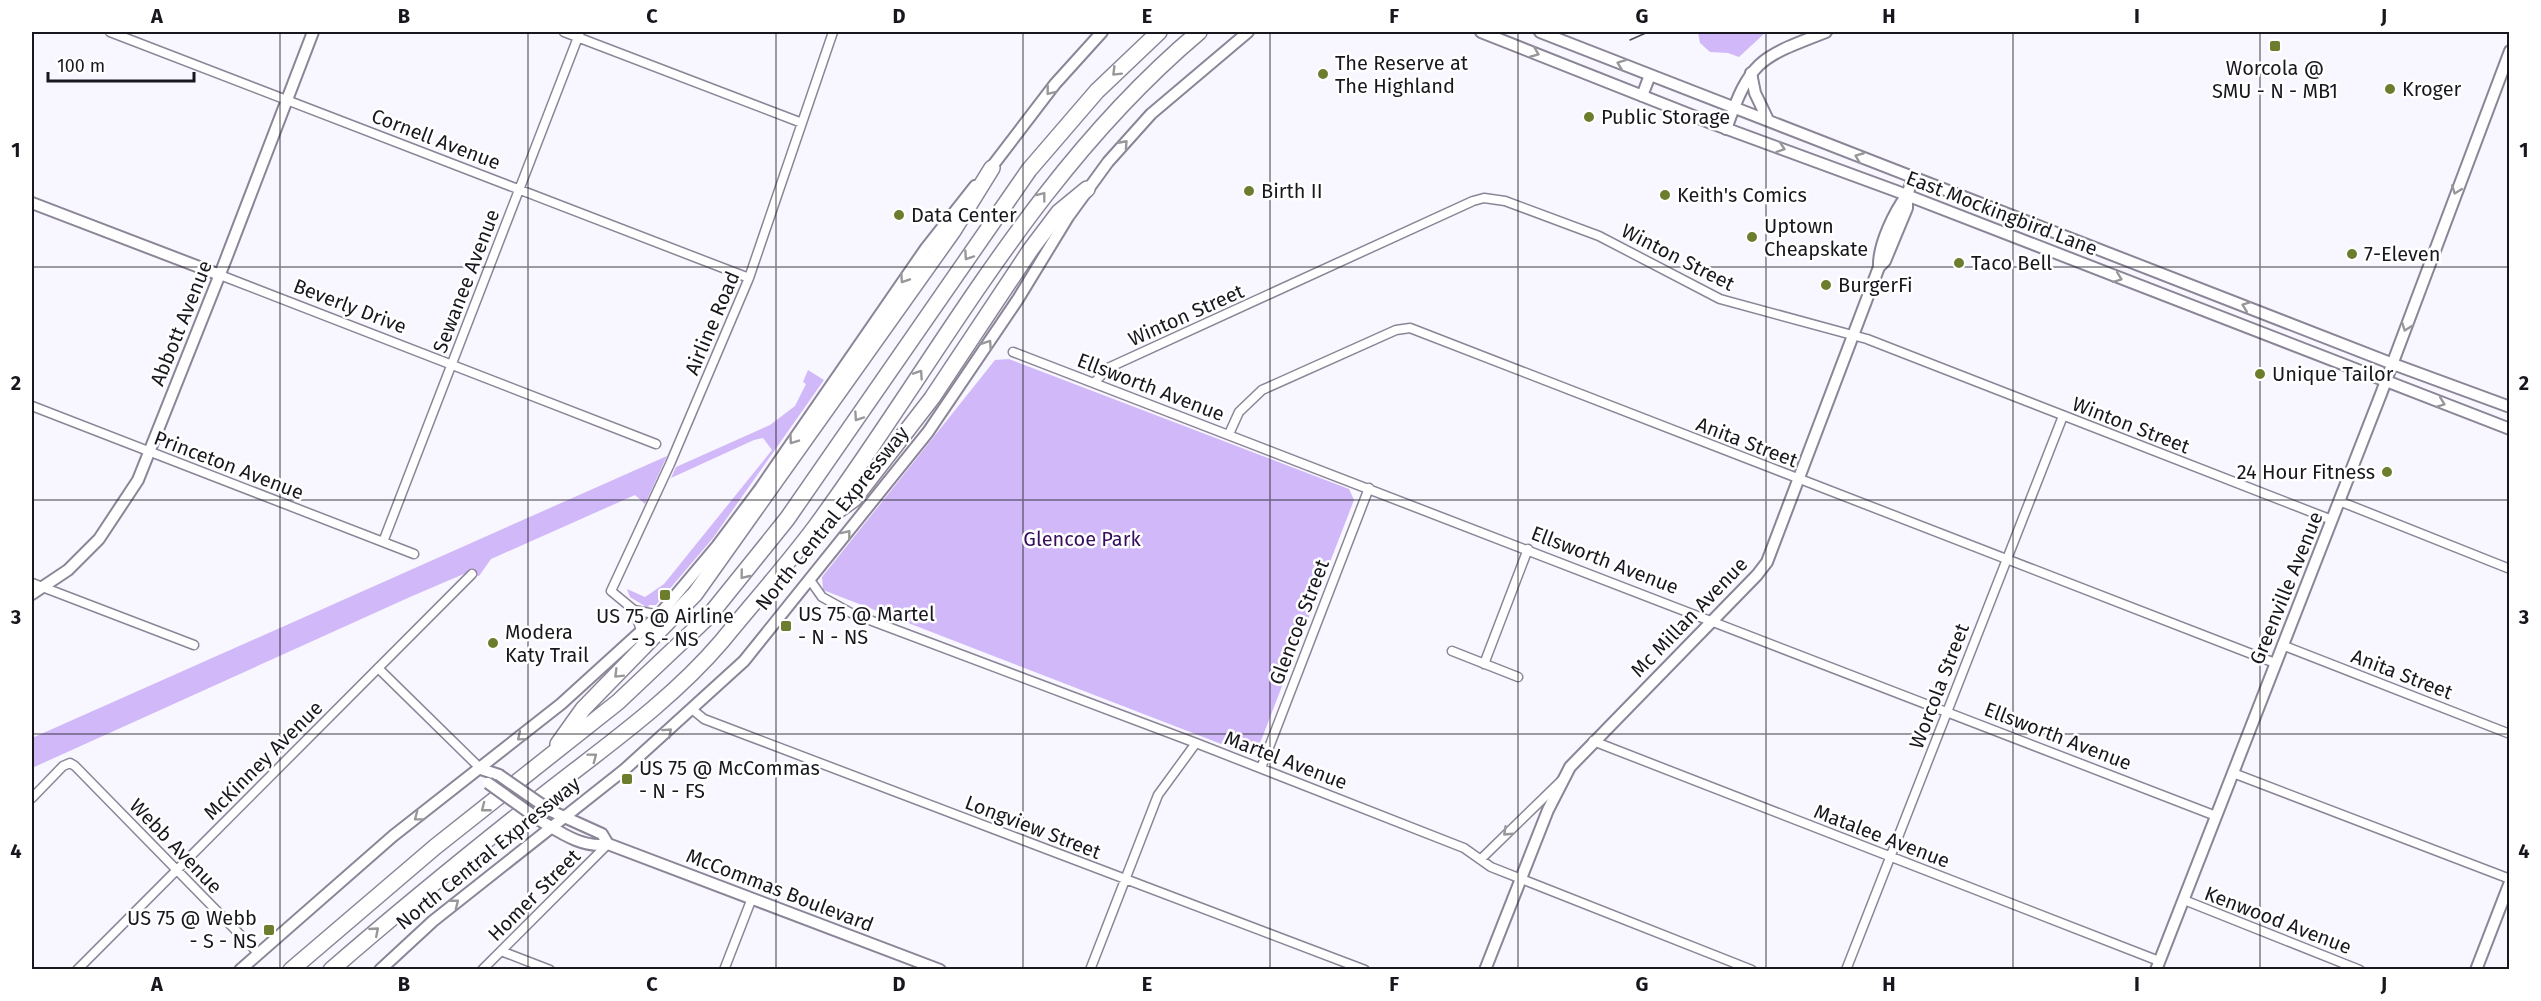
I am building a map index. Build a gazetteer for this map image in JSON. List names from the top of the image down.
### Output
{
  "streets": {
    "highway": ["North Central Expressway"],
    "main road": [
      "East Mockingbird Lane",
      "Beverly Drive",
      "Abbott Avenue",
      "Greenville Avenue",
      "Mc Millan Avenue",
      "McCommas Boulevard"
    ],
    "street": [
      "Cornell Avenue",
      "Winton Street",
      "Sewanee Avenue",
      "Airline Road",
      "Ellsworth Avenue",
      "Anita Street",
      "Princeton Avenue",
      "Glencoe Street",
      "Worcola Street",
      "McKinney Avenue",
      "Martel Avenue",
      "Longview Street",
      "Matalee Avenue",
      "Webb Avenue",
      "Homer Street",
      "Kenwood Avenue"
    ]
  },
  "crossings": [
    ["Cornell Avenue", "Sewanee Avenue"],
    ["Cornell Avenue", "Abbott Avenue"],
    ["Cornell Avenue", "Airline Road"],
    ["East Mockingbird Lane", "Greenville Avenue"],
    ["East Mockingbird Lane", "Mc Millan Avenue"],
    ["Winton Street", "Ellsworth Avenue"],
    ["Winton Street", "Greenville Avenue"],
    ["Winton Street", "Mc Millan Avenue"],
    ["Winton Street", "Worcola Street"],
    ["Sewanee Avenue", "Beverly Drive"],
    ["Sewanee Avenue", "Princeton Avenue"],
    ["Beverly Drive", "Abbott Avenue"],
    ["Abbott Avenue", "Princeton Avenue"],
    ["Ellsworth Avenue", "Anita Street"],
    ["Ellsworth Avenue", "Greenville Avenue"],
    ["Ellsworth Avenue", "Mc Millan Avenue"],
    ["Ellsworth Avenue", "Glencoe Street"],
    ["Ellsworth Avenue", "Worcola Street"],
    ["Anita Street", "Greenville Avenue"],
    ["Anita Street", "Mc Millan Avenue"],
    ["Anita Street", "Worcola Street"],
    ["North Central Expressway", "Martel Avenue"],
    ["North Central Expressway", "Longview Street"],
    ["North Central Expressway", "McCommas Boulevard"],
    ["Greenville Avenue", "Matalee Avenue"],
    ["Greenville Avenue", "Kenwood Avenue"],
    ["Mc Millan Avenue", "Martel Avenue"],
    ["Mc Millan Avenue", "Matalee Avenue"],
    ["Glencoe Street", "Martel Avenue"],
    ["Worcola Street", "Matalee Avenue"],
    ["McKinney Avenue", "Webb Avenue"],
    ["McKinney Avenue", "McCommas Boulevard"],
    ["McCommas Boulevard", "Homer Street"]
  ],
  "parks": ["Glencoe Park"],
  "places": {
    "transit": [
      "Worcola @ SMU - N - MB1",
      "US 75 @ Airline - S - NS",
      "US 75 @ Martel - N - NS",
      "US 75 @ McCommas - N - FS",
      "US 75 @ Webb - S - NS"
    ],
    "other": [
      "The Reserve at The Highland",
      "Kroger",
      "Public Storage",
      "Birth II",
      "Keith's Comics",
      "Data Center",
      "Uptown Cheapskate",
      "7-Eleven",
      "Taco Bell",
      "BurgerFi",
      "Unique Tailor",
      "24 Hour Fitness",
      "Modera Katy Trail"
    ]
  },
  "scale_bar": "100 m",
  "grid": {
    "columns": [
      "A",
      "B",
      "C",
      "D",
      "E",
      "F",
      "G",
      "H",
      "I",
      "J"
    ],
    "rows": [
      "1",
      "2",
      "3",
      "4"
    ]
  }
}
